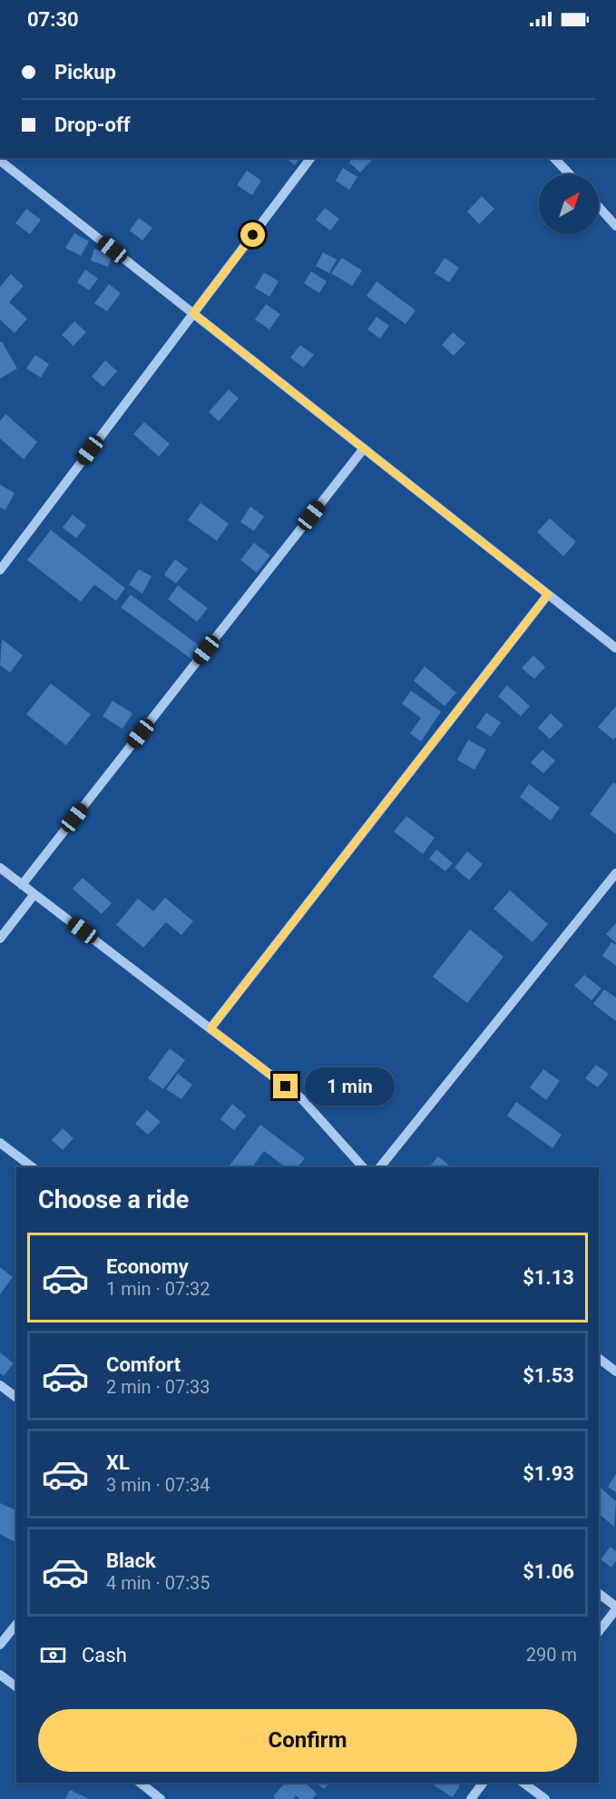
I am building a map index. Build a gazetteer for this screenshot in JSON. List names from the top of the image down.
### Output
{
  "north": "top right",
  "page": {
    "status": "07:30",
    "banner": ["Pickup", "Drop-off"],
    "bubble": "1 min",
    "heading": "Choose a ride",
    "list": [
      {
        "name": "Economy",
        "note": "1 min · 07:32",
        "value": "$1.13"
      },
      {
        "name": "Comfort",
        "note": "2 min · 07:33",
        "value": "$1.53"
      },
      {
        "name": "XL",
        "note": "3 min · 07:34",
        "value": "$1.93"
      },
      {
        "name": "Black",
        "note": "4 min · 07:35",
        "value": "$1.06"
      }
    ],
    "pay": ["Cash", "290 m"],
    "buttons": "Confirm"
  }
}
